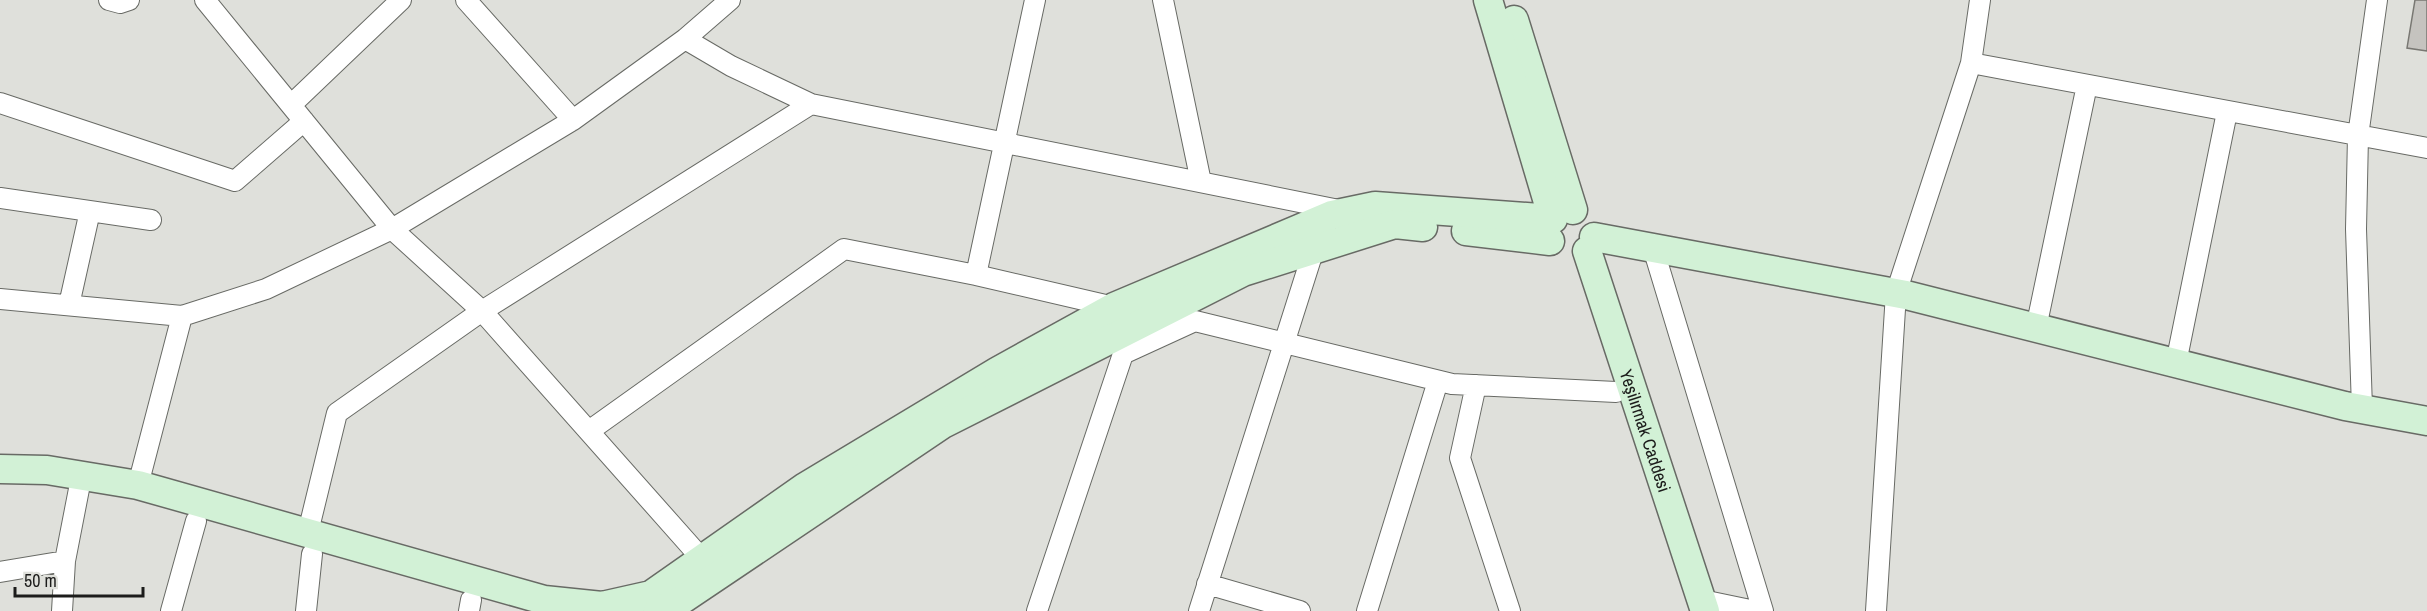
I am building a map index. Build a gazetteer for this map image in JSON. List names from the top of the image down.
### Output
{
  "streets": {
    "main road": ["Yeşilırmak Caddesi"]
  },
  "scale_bar": "50 m"
}
